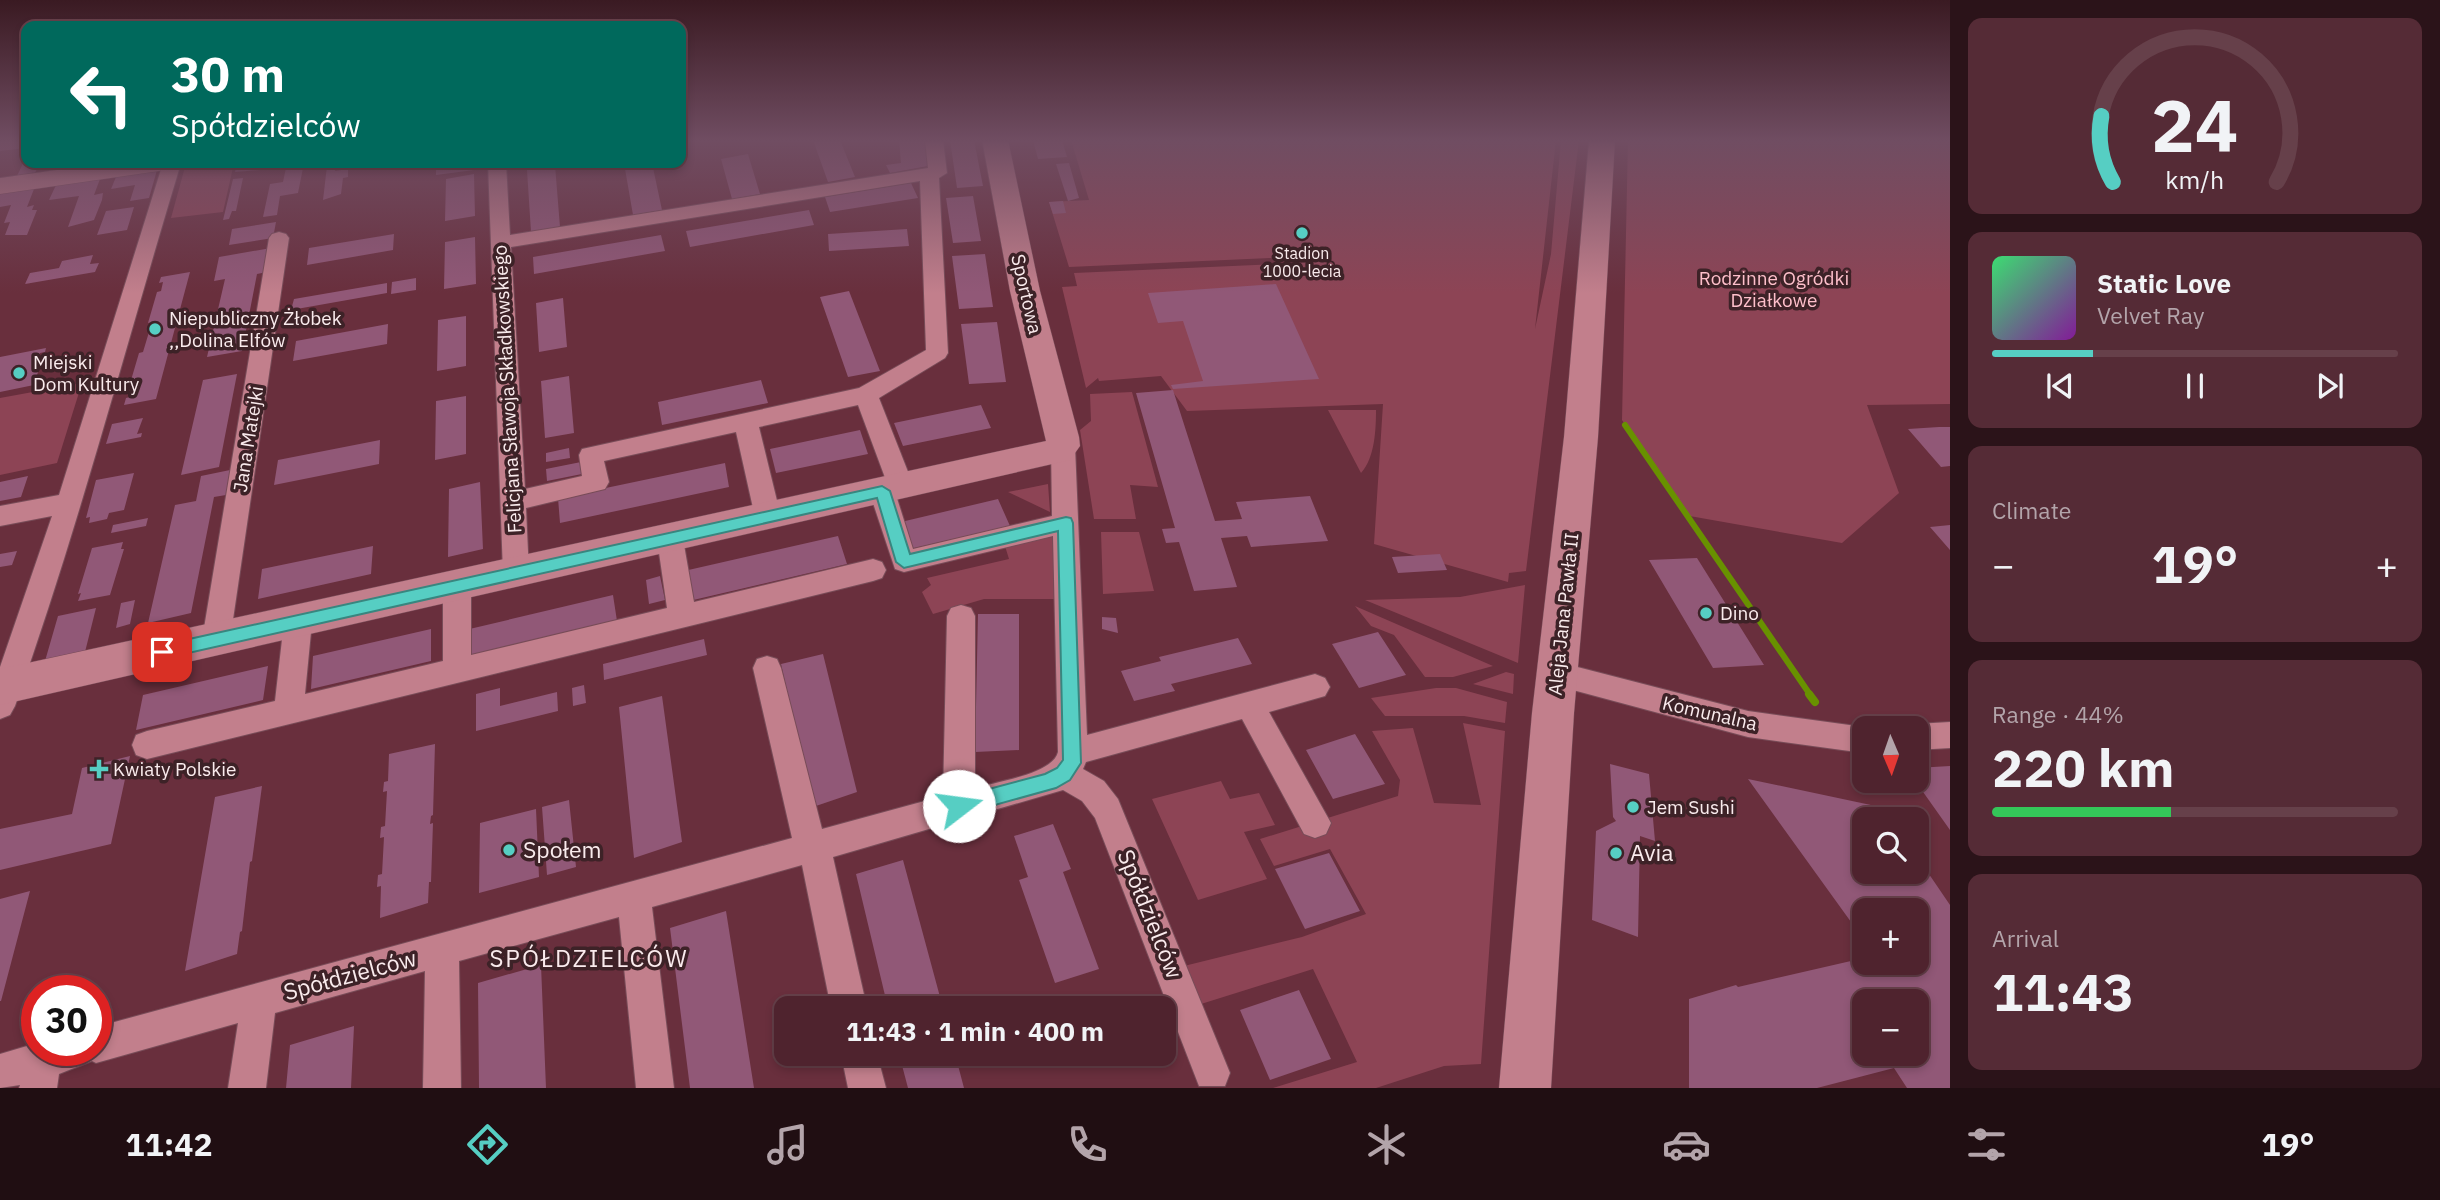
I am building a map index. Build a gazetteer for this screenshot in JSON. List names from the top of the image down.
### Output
{
  "streets": {
    "street": [
      "Sportowa",
      "Felicjana Sławoja Składkowskiego",
      "Jana Matejki",
      "Aleja Jana Pawła II",
      "Komunalna",
      "Spółdzielców"
    ]
  },
  "crossings": [
    ["Aleja Jana Pawła II", "Komunalna"]
  ],
  "districts": ["SPÓŁDZIELCÓW"],
  "parks": ["Rodzinne Ogródki Działkowe"],
  "places": {
    "other": [
      "Stadion 1000-lecia",
      "Niepubliczny Żłobek ,,Dolina Elfów",
      "Miejski Dom Kultury",
      "Dino",
      "Jem Sushi",
      "Społem",
      "Avia"
    ],
    "health": ["Kwiaty Polskie"]
  },
  "north": "bottom",
  "page": {
    "turn": ["30 m", "Spółdzielców"],
    "song": ["Static Love", "Velvet Ray"],
    "tile": [
      "Climate",
      ["Range · 44%", "220 km"],
      ["Arrival", "11:43"]
    ],
    "heat": ["−", "19°", "+"],
    "map_buttons": ["+", "−"],
    "limit": "30",
    "trip": "11:43 · 1 min · 400 m",
    "tabs": ["11:42", "19°"],
    "gauge": ["24", "km/h"]
  }
}
